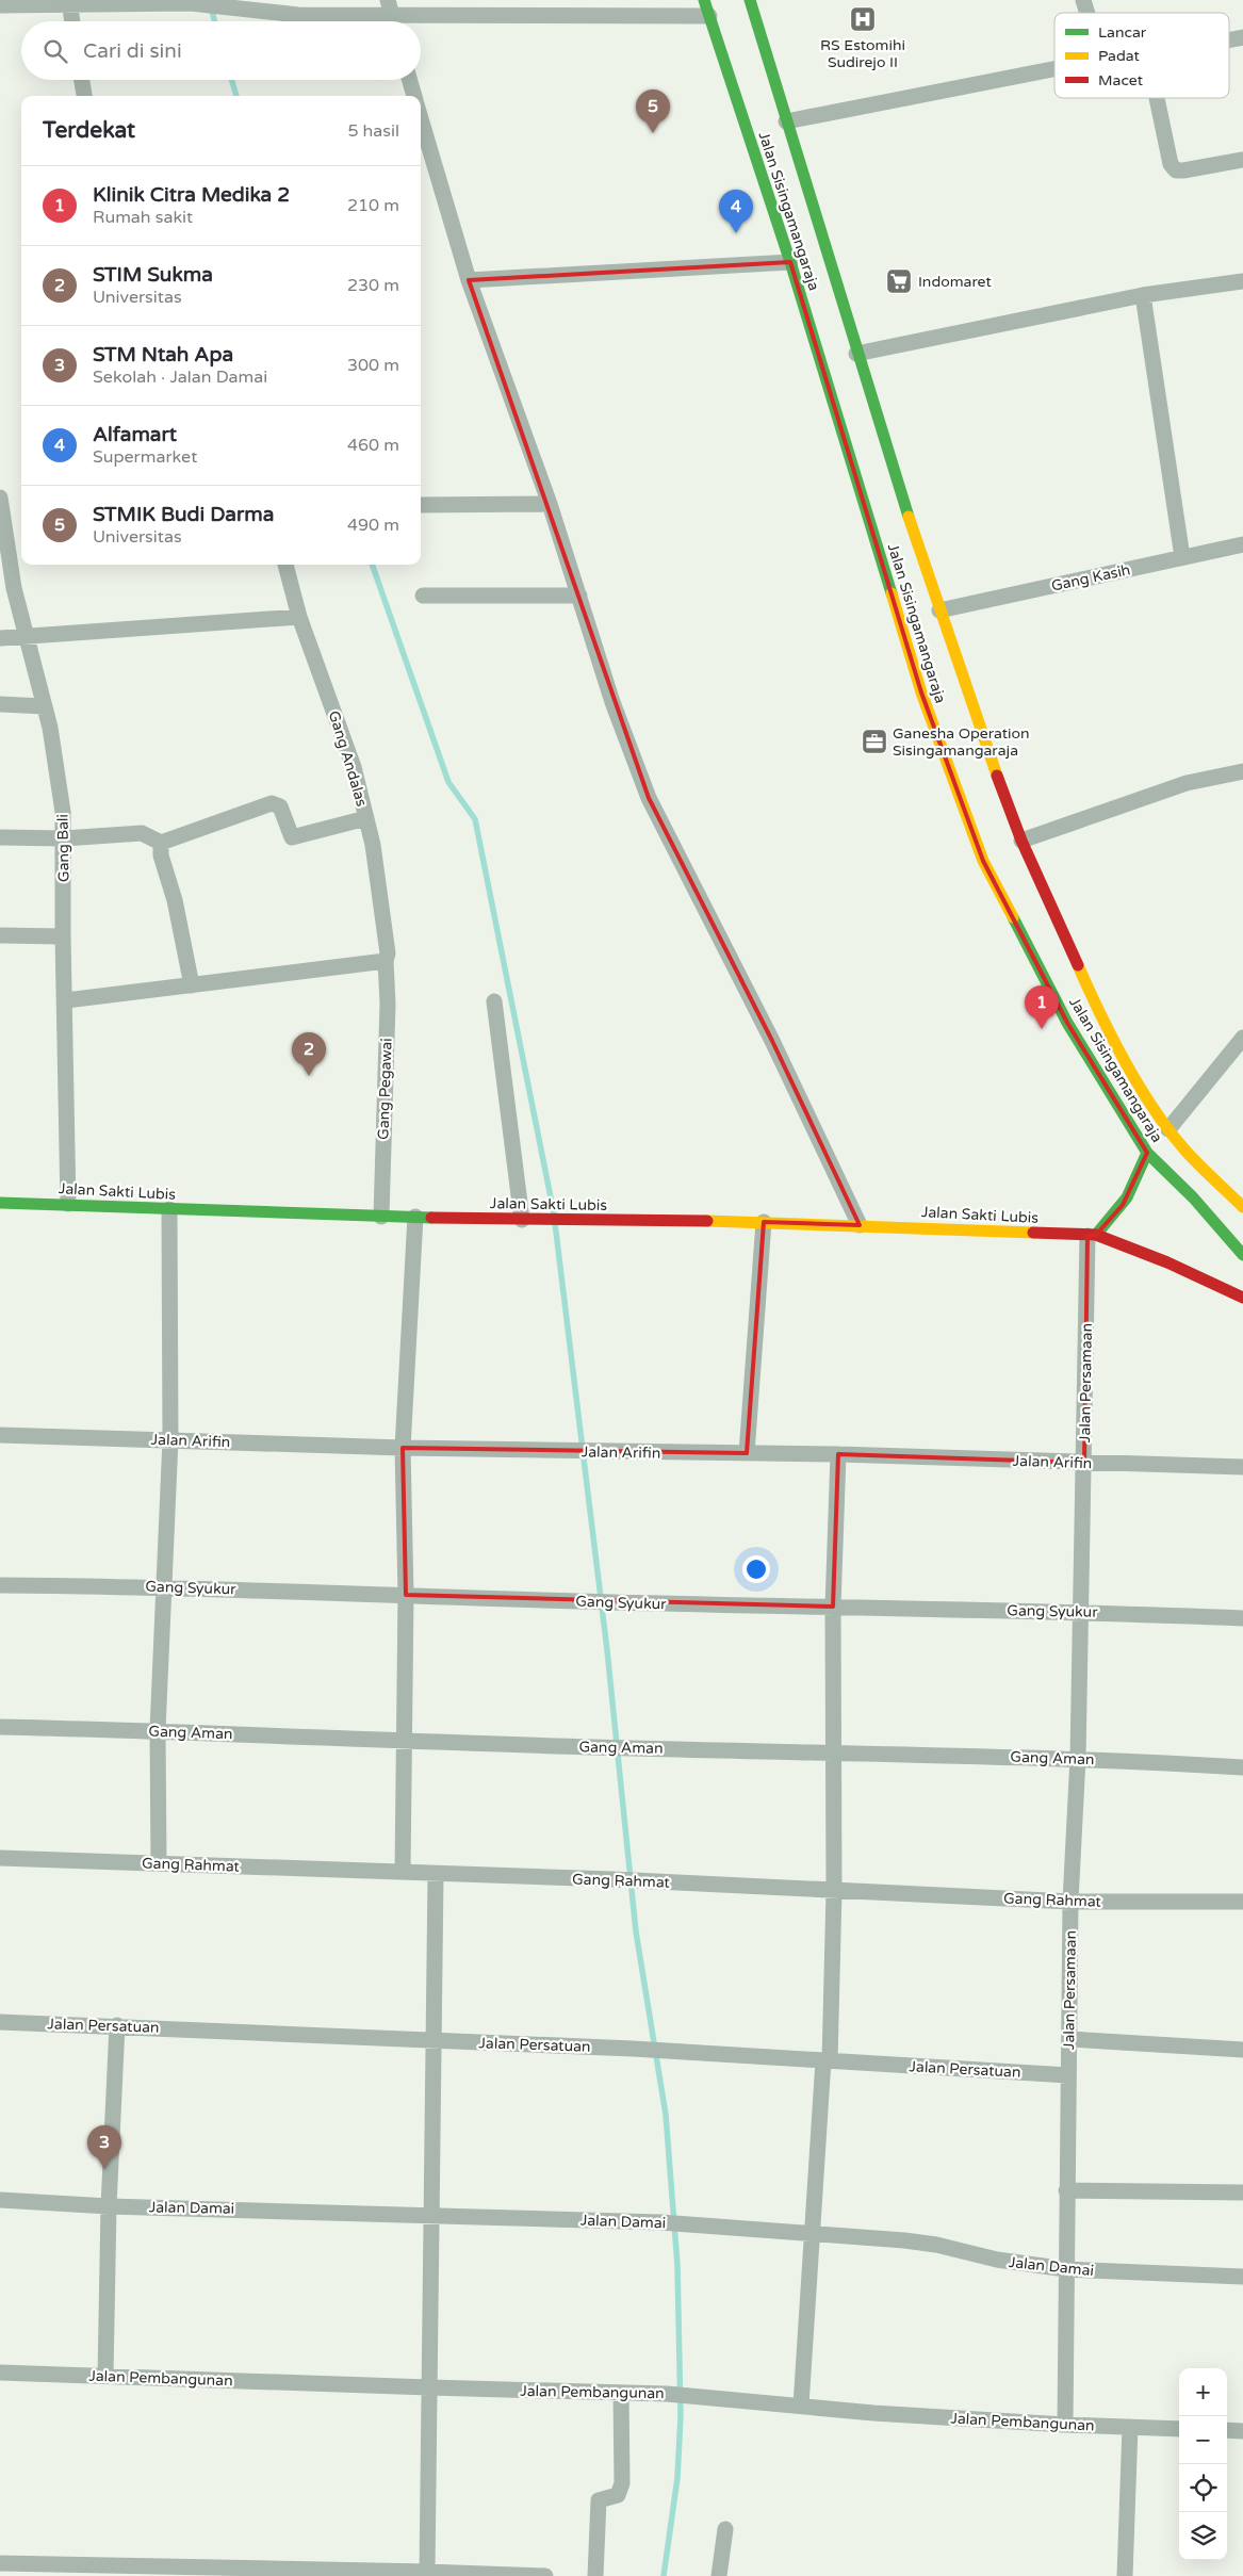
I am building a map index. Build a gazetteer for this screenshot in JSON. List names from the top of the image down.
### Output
{
  "streets": {
    "main road": ["Jalan Sisingamangaraja", "Jalan Sakti Lubis"],
    "street": [
      "Gang Kasih",
      "Gang Andalas",
      "Gang Bali",
      "Gang Pegawai",
      "Jalan Persamaan",
      "Jalan Arifin",
      "Gang Syukur",
      "Gang Aman",
      "Gang Rahmat",
      "Jalan Persatuan",
      "Jalan Damai",
      "Jalan Pembangunan"
    ]
  },
  "crossings": [
    ["Jalan Sisingamangaraja", "Gang Kasih"],
    ["Gang Andalas", "Gang Pegawai"],
    ["Gang Bali", "Jalan Sakti Lubis"],
    ["Gang Pegawai", "Jalan Sakti Lubis"],
    ["Jalan Sakti Lubis", "Jalan Persamaan"],
    ["Jalan Persamaan", "Jalan Arifin"],
    ["Jalan Persamaan", "Gang Syukur"],
    ["Jalan Persamaan", "Gang Aman"],
    ["Jalan Persamaan", "Gang Rahmat"],
    ["Jalan Persamaan", "Jalan Persatuan"],
    ["Jalan Persamaan", "Jalan Damai"],
    ["Jalan Persamaan", "Jalan Pembangunan"]
  ],
  "places": {
    "hospital": ["RS Estomihi Sudirejo II"],
    "supermarket": ["Indomaret"],
    "office": ["Ganesha Operation Sisingamangaraja"]
  },
  "legend": ["Lancar", "Padat", "Macet"],
  "page": {
    "search": "Cari di sini",
    "pins": [
      "5",
      "4",
      "1",
      "2",
      "3"
    ],
    "heading": ["Terdekat", "5 hasil"],
    "list": [
      {
        "mark": "1",
        "name": "Klinik Citra Medika 2",
        "note": "Rumah sakit",
        "value": "210 m"
      },
      {
        "mark": "2",
        "name": "STIM Sukma",
        "note": "Universitas",
        "value": "230 m"
      },
      {
        "mark": "3",
        "name": "STM Ntah Apa",
        "note": "Sekolah · Jalan Damai",
        "value": "300 m"
      },
      {
        "mark": "4",
        "name": "Alfamart",
        "note": "Supermarket",
        "value": "460 m"
      },
      {
        "mark": "5",
        "name": "STMIK Budi Darma",
        "note": "Universitas",
        "value": "490 m"
      }
    ],
    "map_buttons": ["+", "−"]
  }
}
